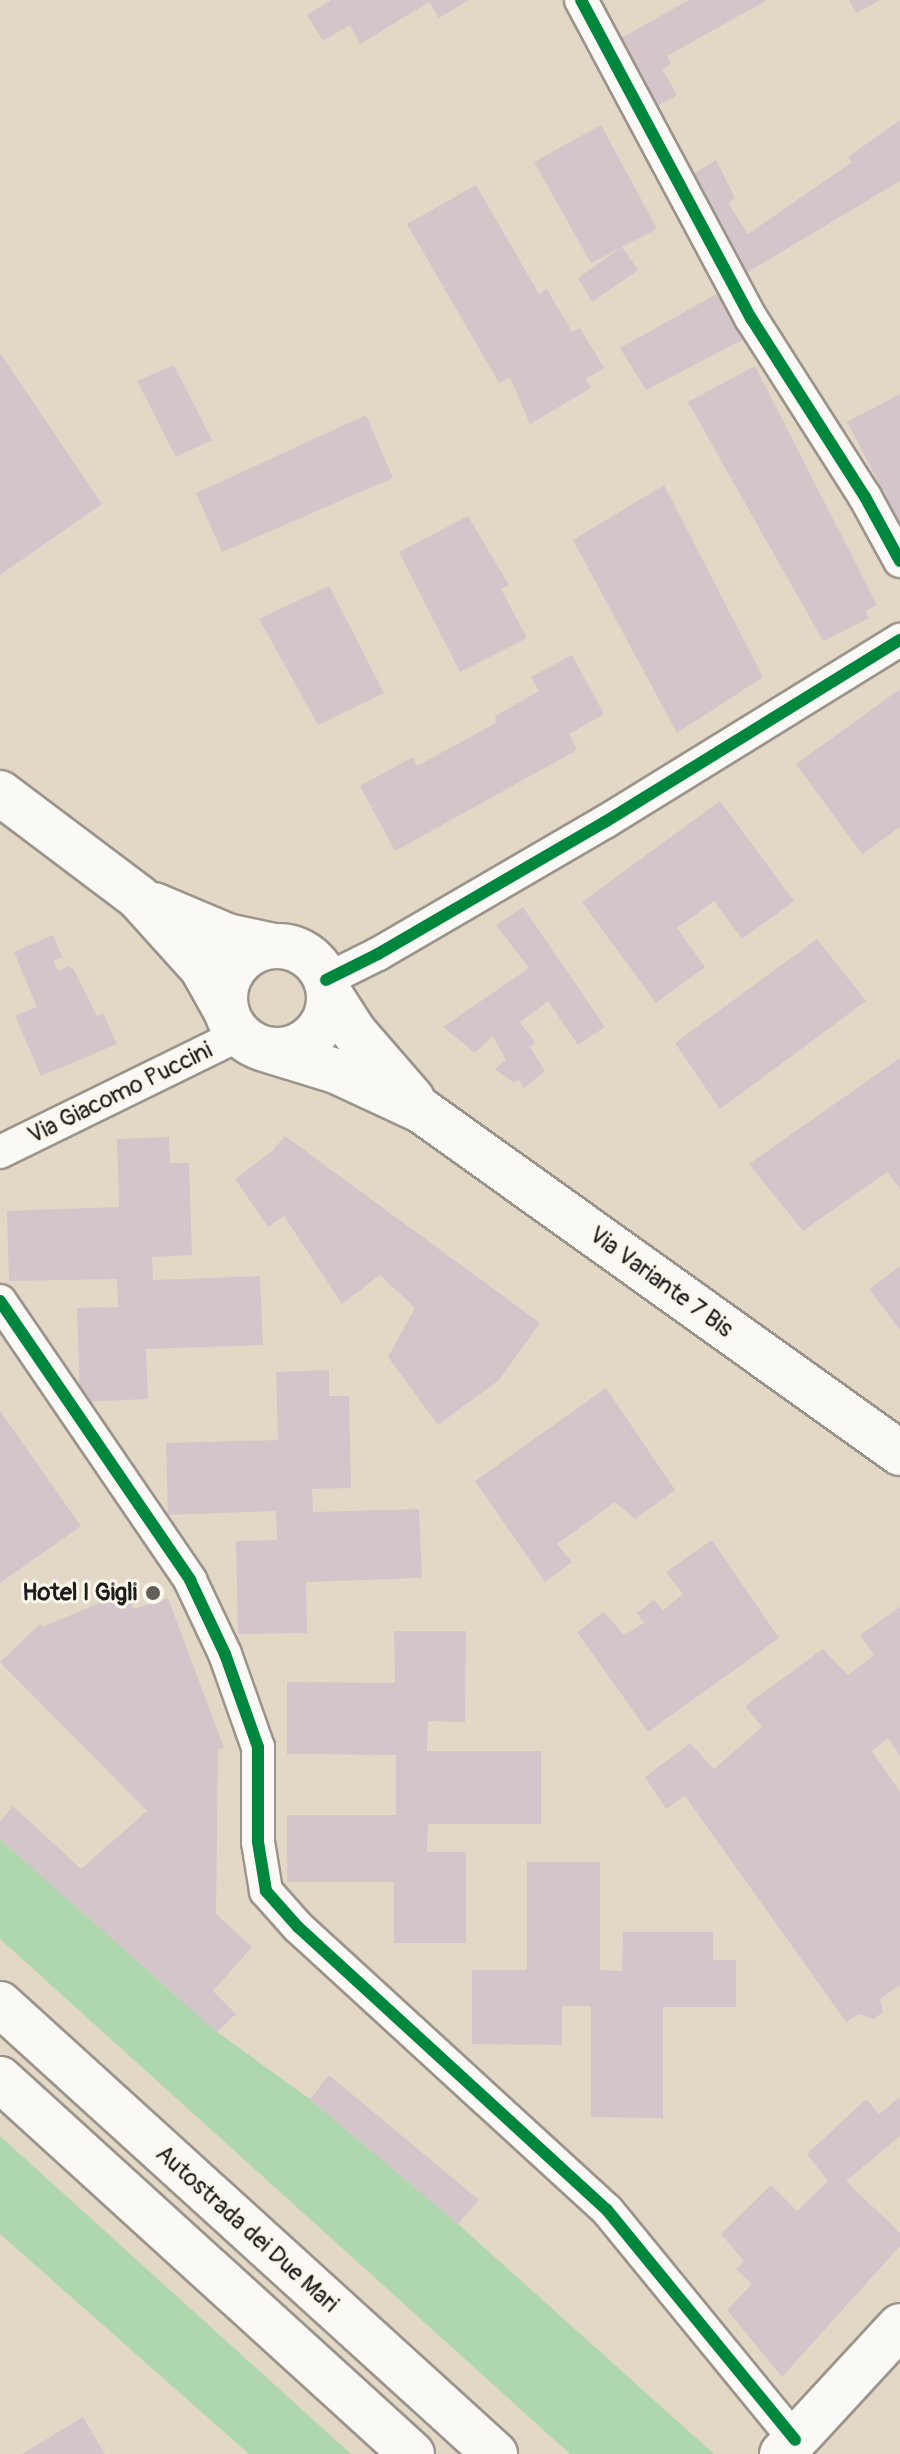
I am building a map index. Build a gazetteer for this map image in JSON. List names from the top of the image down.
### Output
{
  "streets": {
    "main road": ["Via Variante 7 Bis", "Autostrada dei Due Mari"],
    "street": ["Via Giacomo Puccini"]
  },
  "crossings": [
    ["Via Giacomo Puccini", "Via Variante 7 Bis"]
  ],
  "places": ["Hotel I Gigli"]
}
